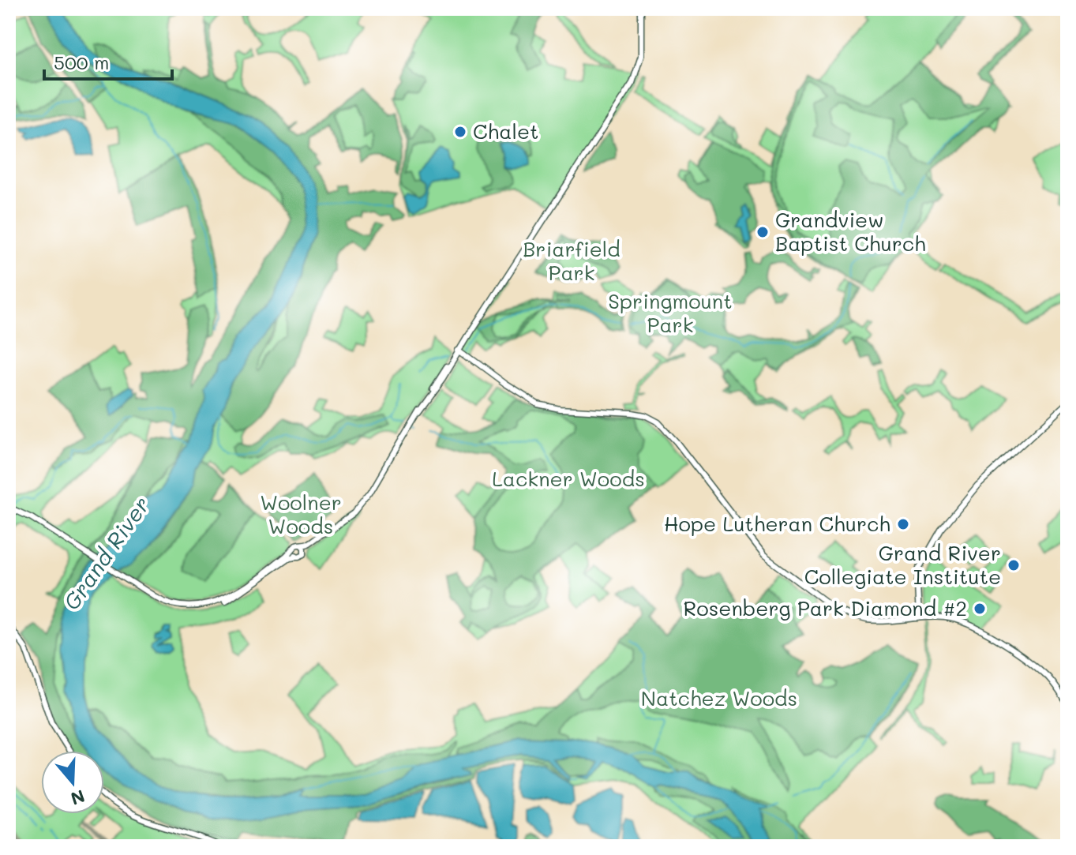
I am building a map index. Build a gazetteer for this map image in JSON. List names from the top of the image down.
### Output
{
  "water": ["Grand River"],
  "parks": [
    "Briarfield Park",
    "Springmount Park",
    "Lackner Woods",
    "Woolner Woods",
    "Natchez Woods"
  ],
  "places": [
    "Chalet",
    "Grandview Baptist Church",
    "Hope Lutheran Church",
    "Grand River Collegiate Institute",
    "Rosenberg Park Diamond #2"
  ],
  "scale_bar": "500 m",
  "north": "bottom"
}
